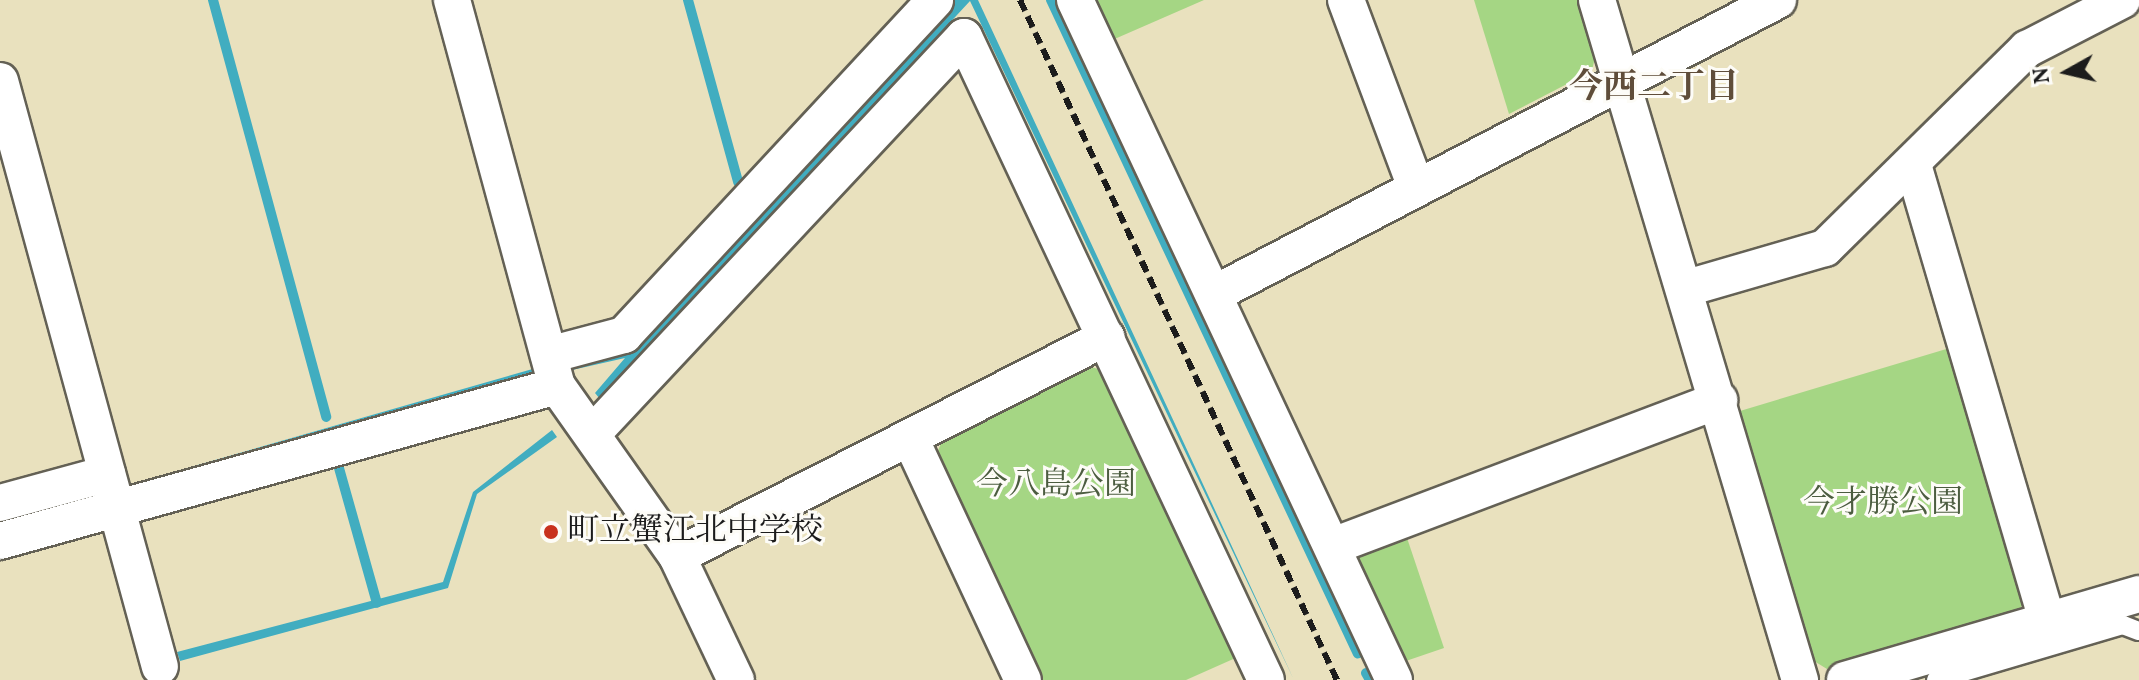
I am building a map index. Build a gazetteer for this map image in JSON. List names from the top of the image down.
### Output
{
  "districts": ["今西二丁目"],
  "parks": ["今八島公園", "今才勝公園"],
  "places": ["町立蟹江北中学校"],
  "north": "left"
}
